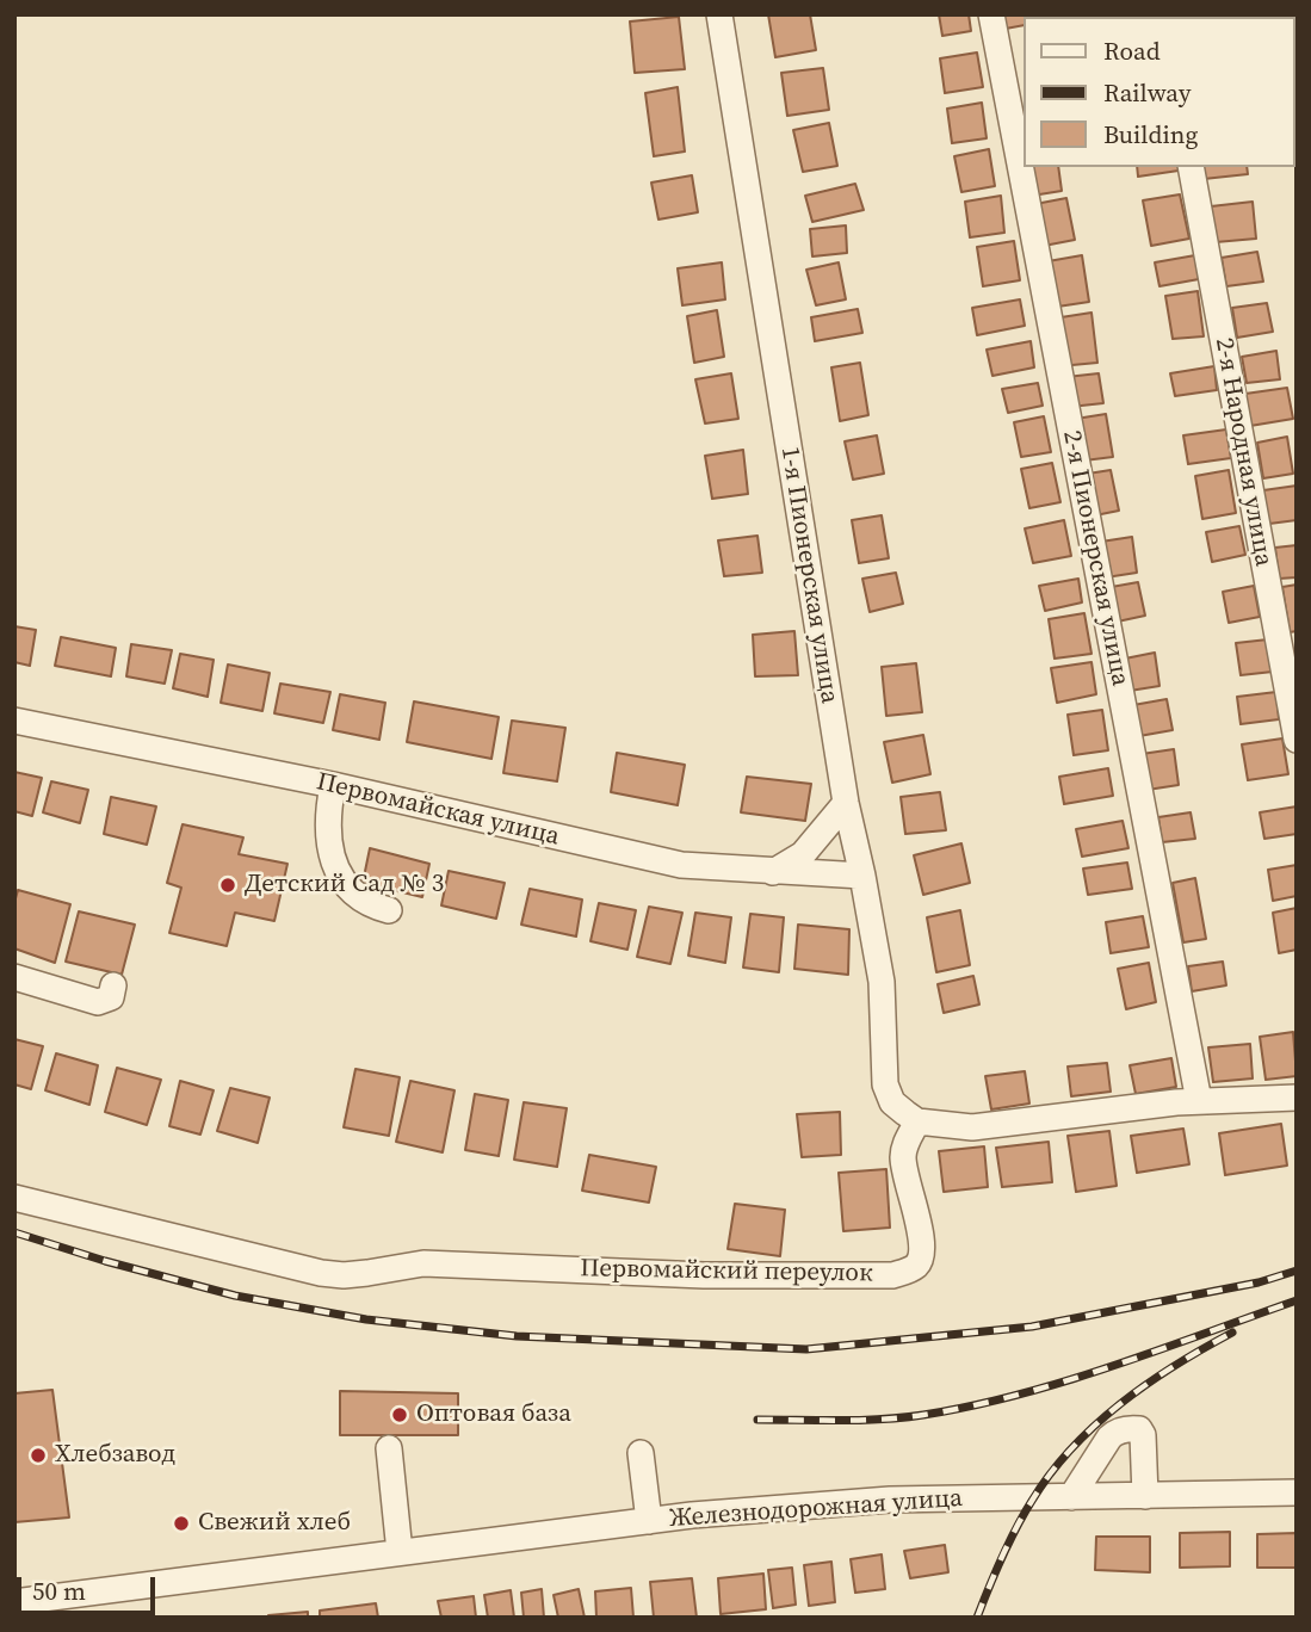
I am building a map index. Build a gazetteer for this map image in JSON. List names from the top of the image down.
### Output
{
  "streets": {
    "street": [
      "2-я Народная улица",
      "2-я Пионерская улица",
      "1-я Пионерская улица",
      "Первомайская улица",
      "Первомайский переулок",
      "Железнодорожная улица"
    ]
  },
  "crossings": [
    ["1-я Пионерская улица", "Первомайская улица"],
    ["1-я Пионерская улица", "Первомайский переулок"]
  ],
  "places": [
    "Детский Сад № 3",
    "Оптовая база",
    "Хлебзавод",
    "Свежий хлеб"
  ],
  "legend": ["Road", "Railway", "Building"],
  "scale_bar": "50 m"
}
